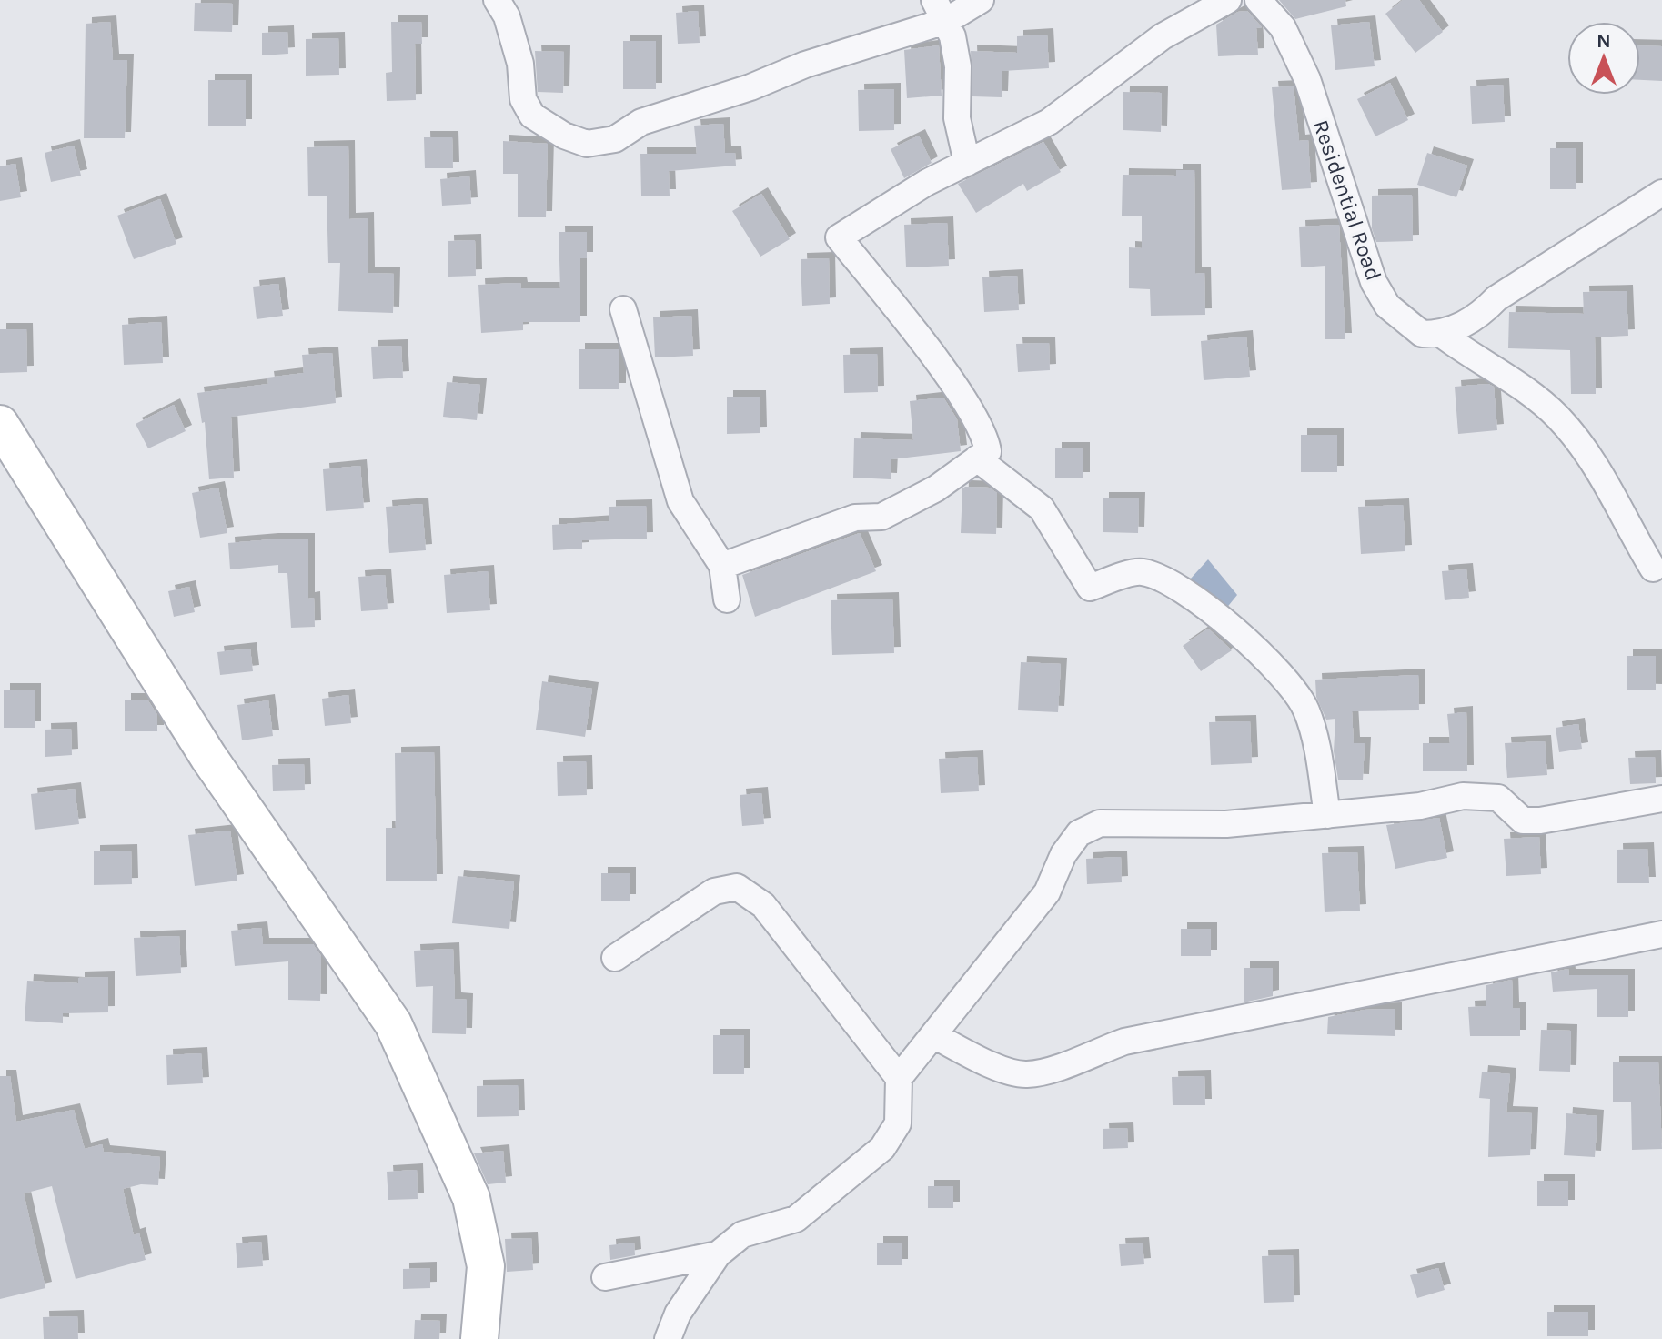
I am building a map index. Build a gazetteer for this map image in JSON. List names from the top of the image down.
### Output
{
  "streets": {
    "street": ["Residential Road"]
  },
  "north": "top"
}
